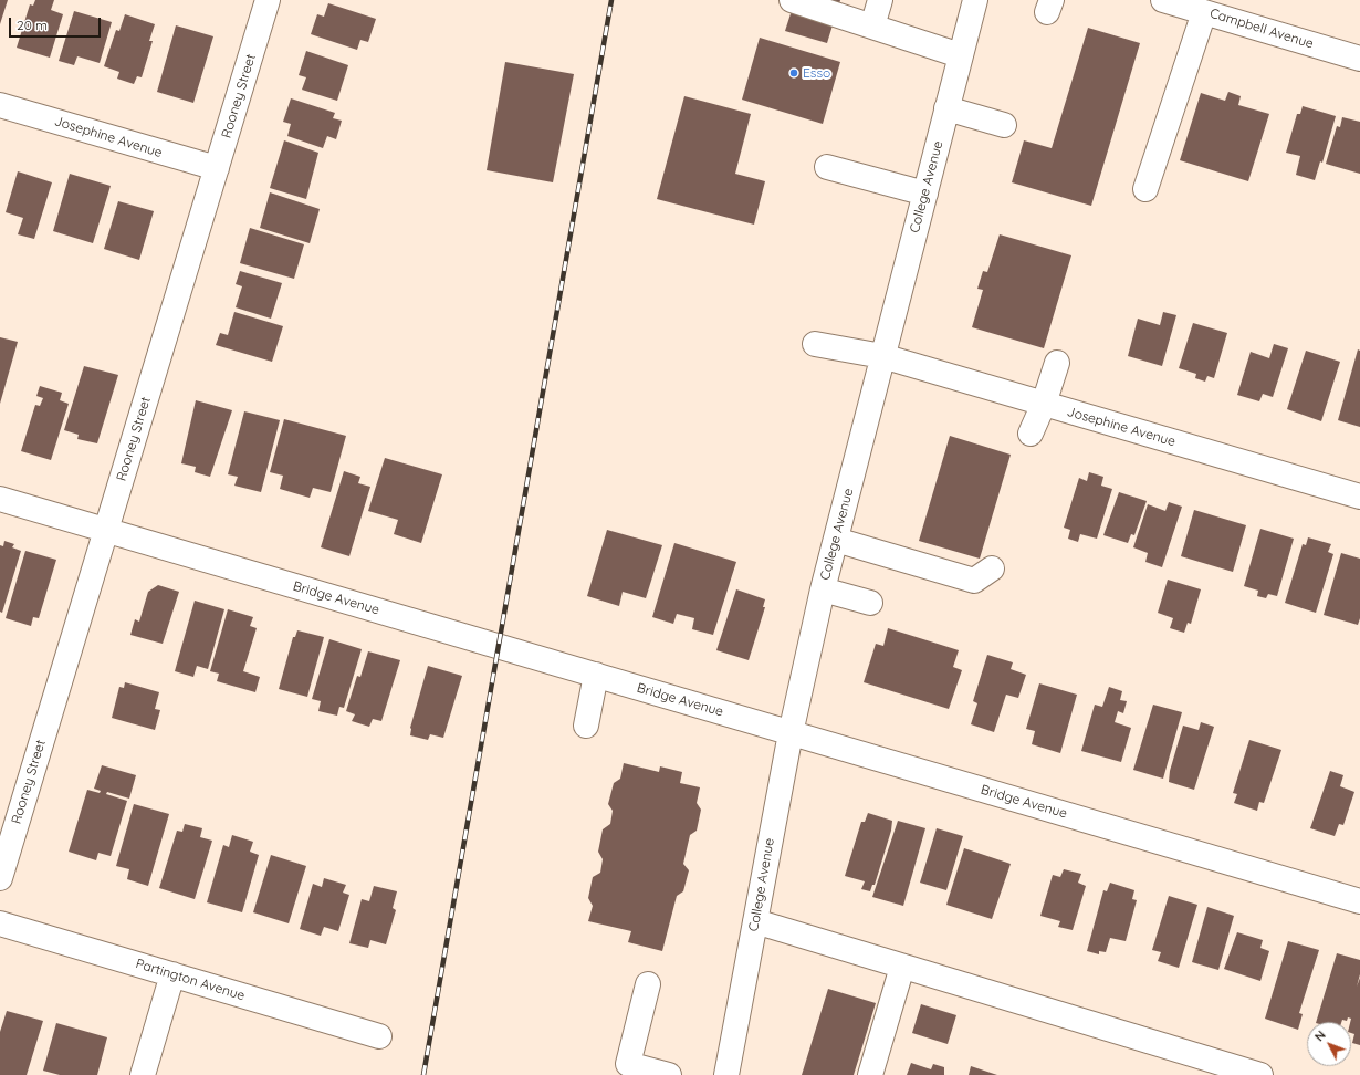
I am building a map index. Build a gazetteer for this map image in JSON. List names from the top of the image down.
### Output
{
  "streets": {
    "street": [
      "Campbell Avenue",
      "Rooney Street",
      "Josephine Avenue",
      "College Avenue",
      "Bridge Avenue",
      "Partington Avenue"
    ]
  },
  "crossings": [
    ["Rooney Street", "Josephine Avenue"],
    ["Rooney Street", "Bridge Avenue"],
    ["Josephine Avenue", "College Avenue"],
    ["College Avenue", "Bridge Avenue"]
  ],
  "places": ["Esso"],
  "scale_bar": "20 m",
  "north": "top left"
}
